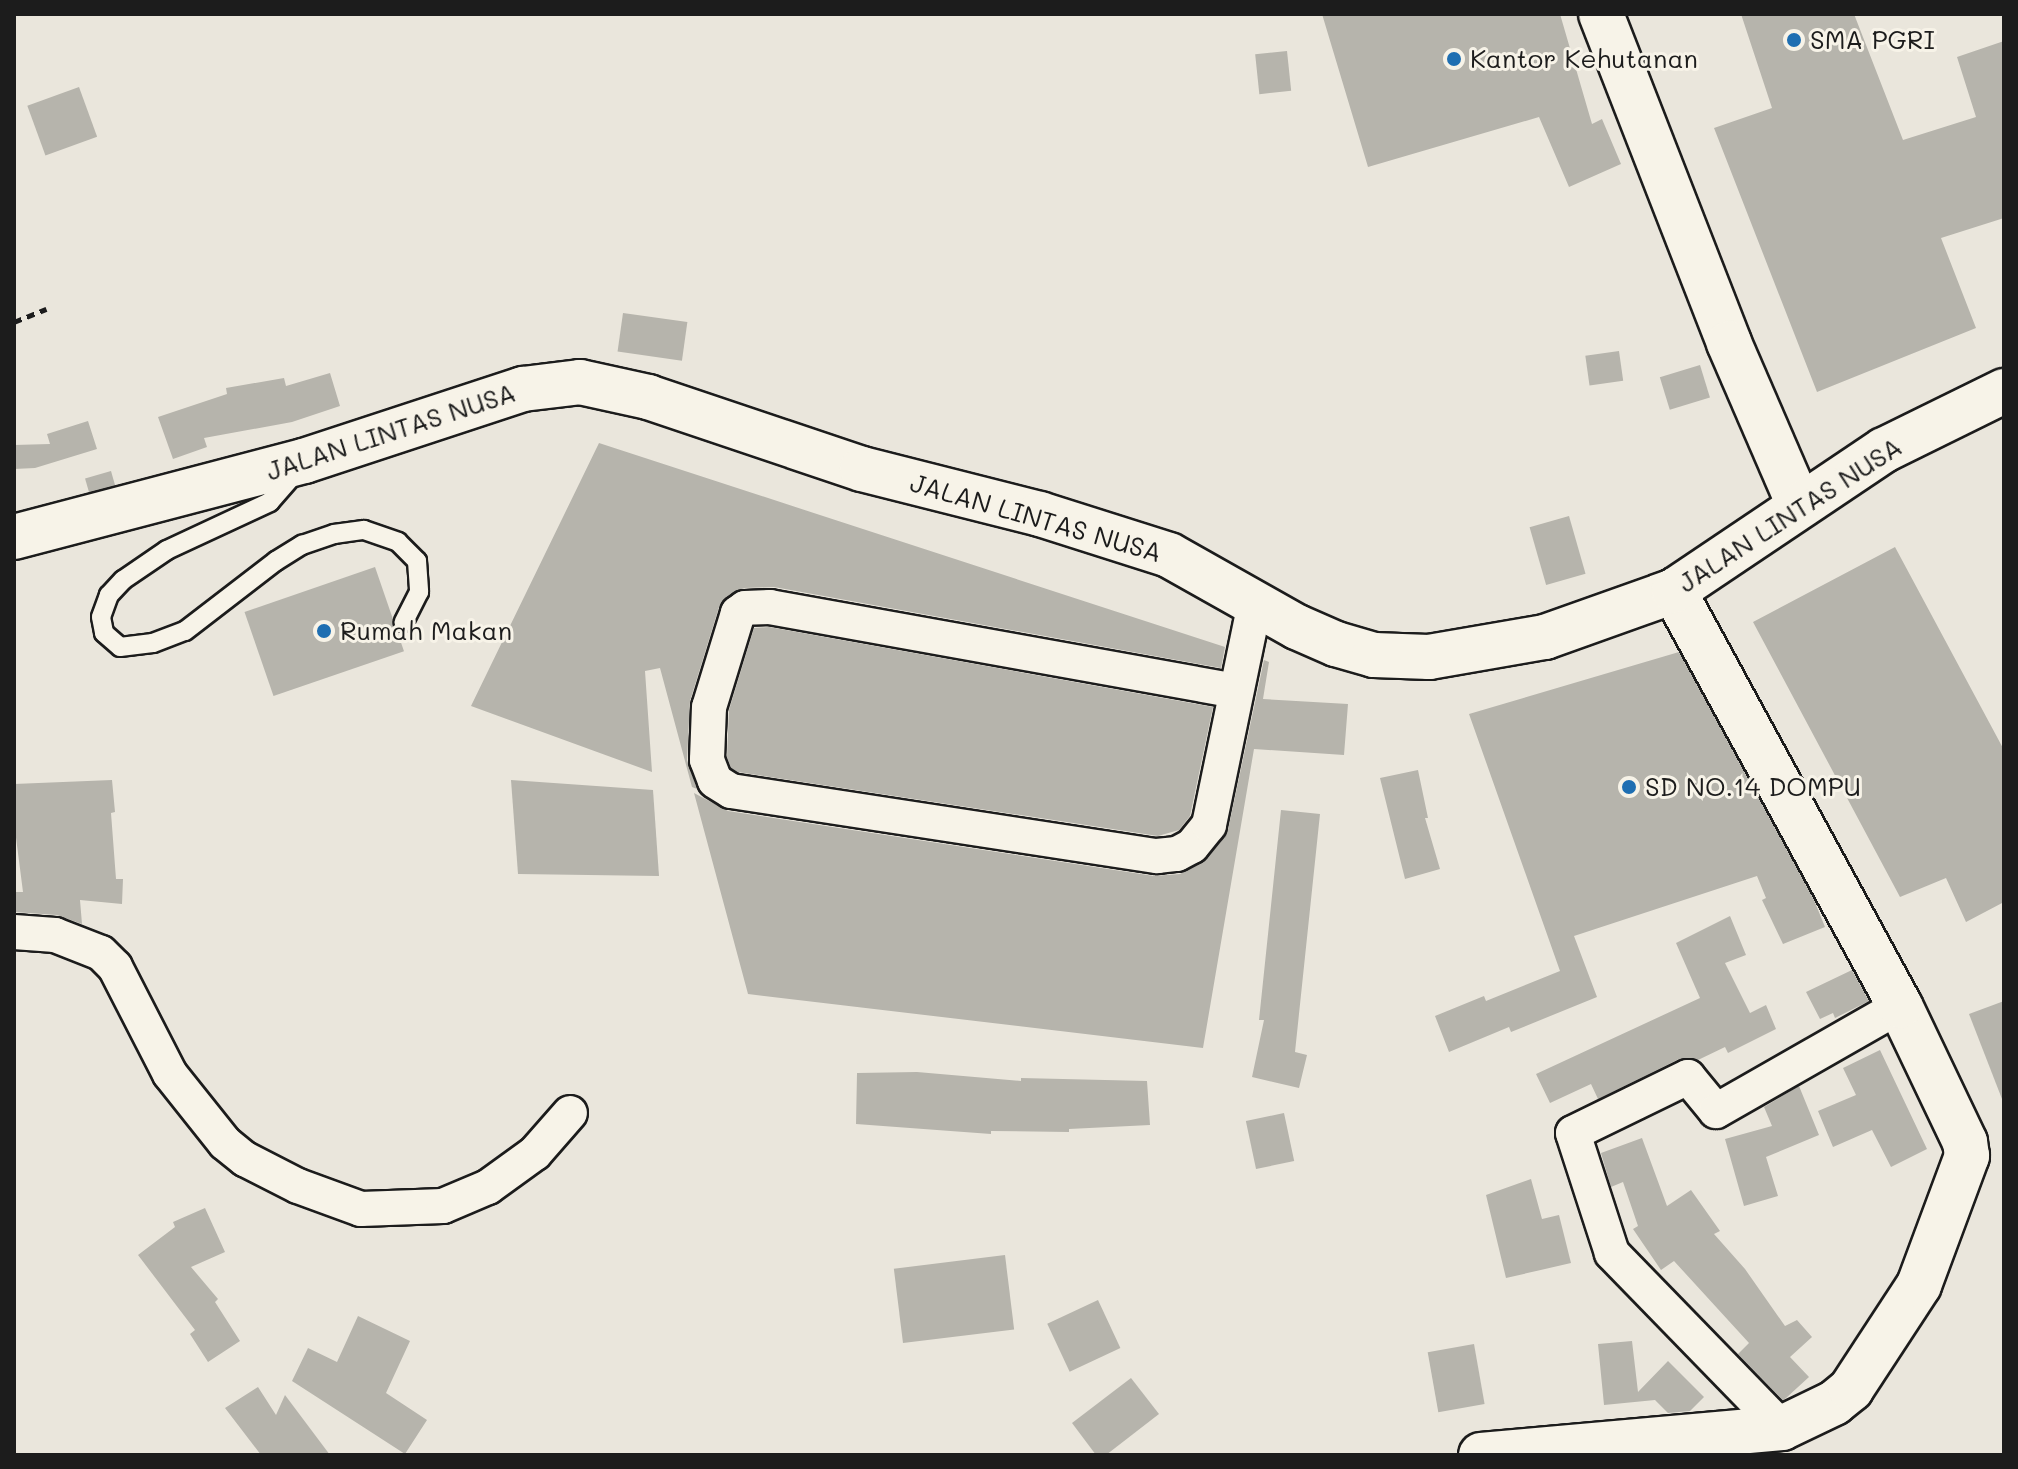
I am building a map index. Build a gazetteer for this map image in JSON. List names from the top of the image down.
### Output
{
  "streets": {
    "main road": ["JALAN LINTAS NUSA"]
  },
  "places": [
    "SMA PGRI",
    "Kantor Kehutanan",
    "Rumah Makan",
    "SD NO.14 DOMPU"
  ]
}
